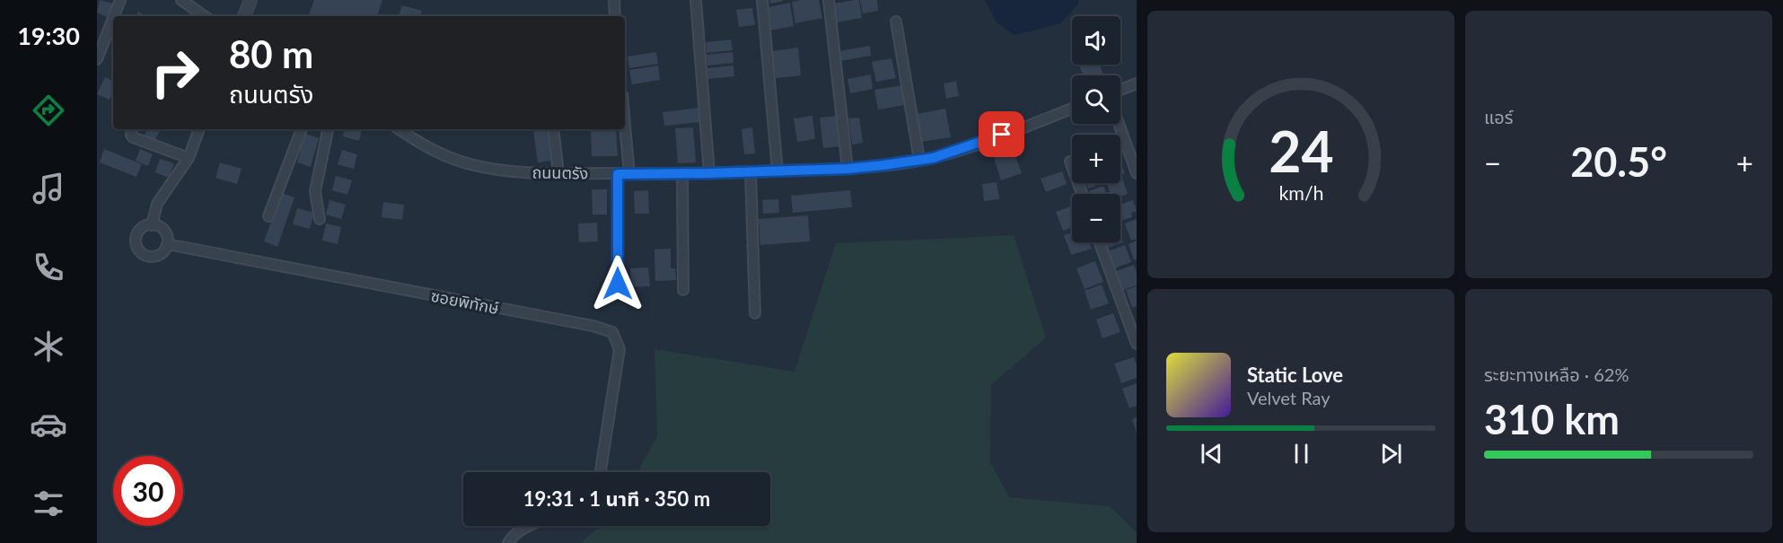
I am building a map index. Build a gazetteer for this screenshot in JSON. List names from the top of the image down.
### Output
{
  "streets": {
    "street": ["ถนนตรัง", "ซอยพิทักษ์"]
  },
  "page": {
    "tabs": "19:30",
    "tile": [
      "แอร์",
      ["ระยะทางเหลือ · 62%", "310 km"]
    ],
    "map_buttons": ["+", "−"],
    "turn": ["80 m", "ถนนตรัง"],
    "heat": ["−", "20.5°", "+"],
    "song": ["Static Love", "Velvet Ray"],
    "limit": "30",
    "trip": "19:31 · 1 นาที · 350 m",
    "gauge": ["24", "km/h"]
  }
}
